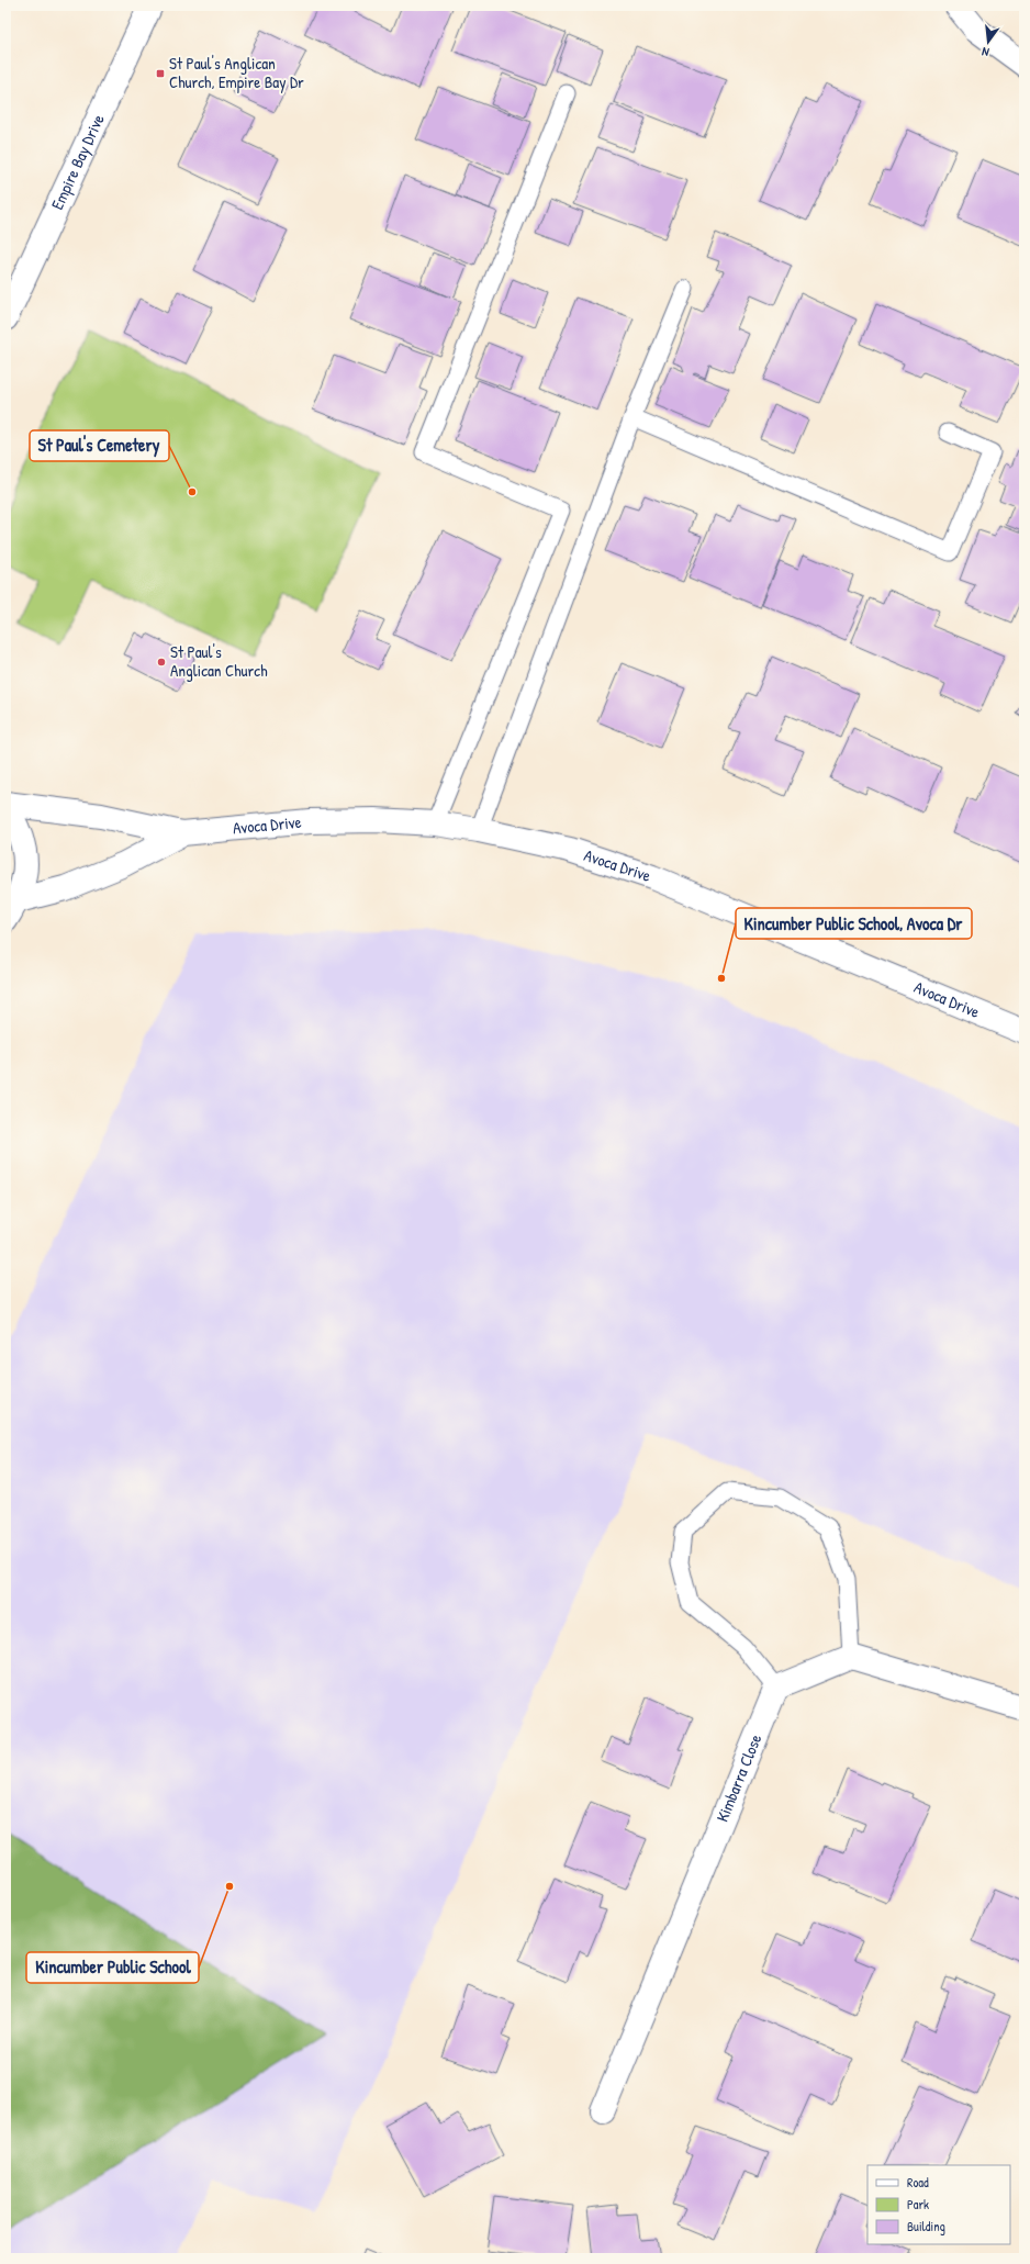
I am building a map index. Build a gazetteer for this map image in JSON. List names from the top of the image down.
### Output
{
  "streets": {
    "main road": ["Empire Bay Drive", "Avoca Drive", "Kimbarra Close"]
  },
  "places": {
    "transit": ["St Paul's Anglican Church, Empire Bay Dr"],
    "other": [
      "St Paul's Cemetery",
      "St Paul's Anglican Church",
      "Kincumber Public School, Avoca Dr",
      "Kincumber Public School"
    ]
  },
  "legend": ["Road", "Park", "Building"],
  "north": "bottom"
}
